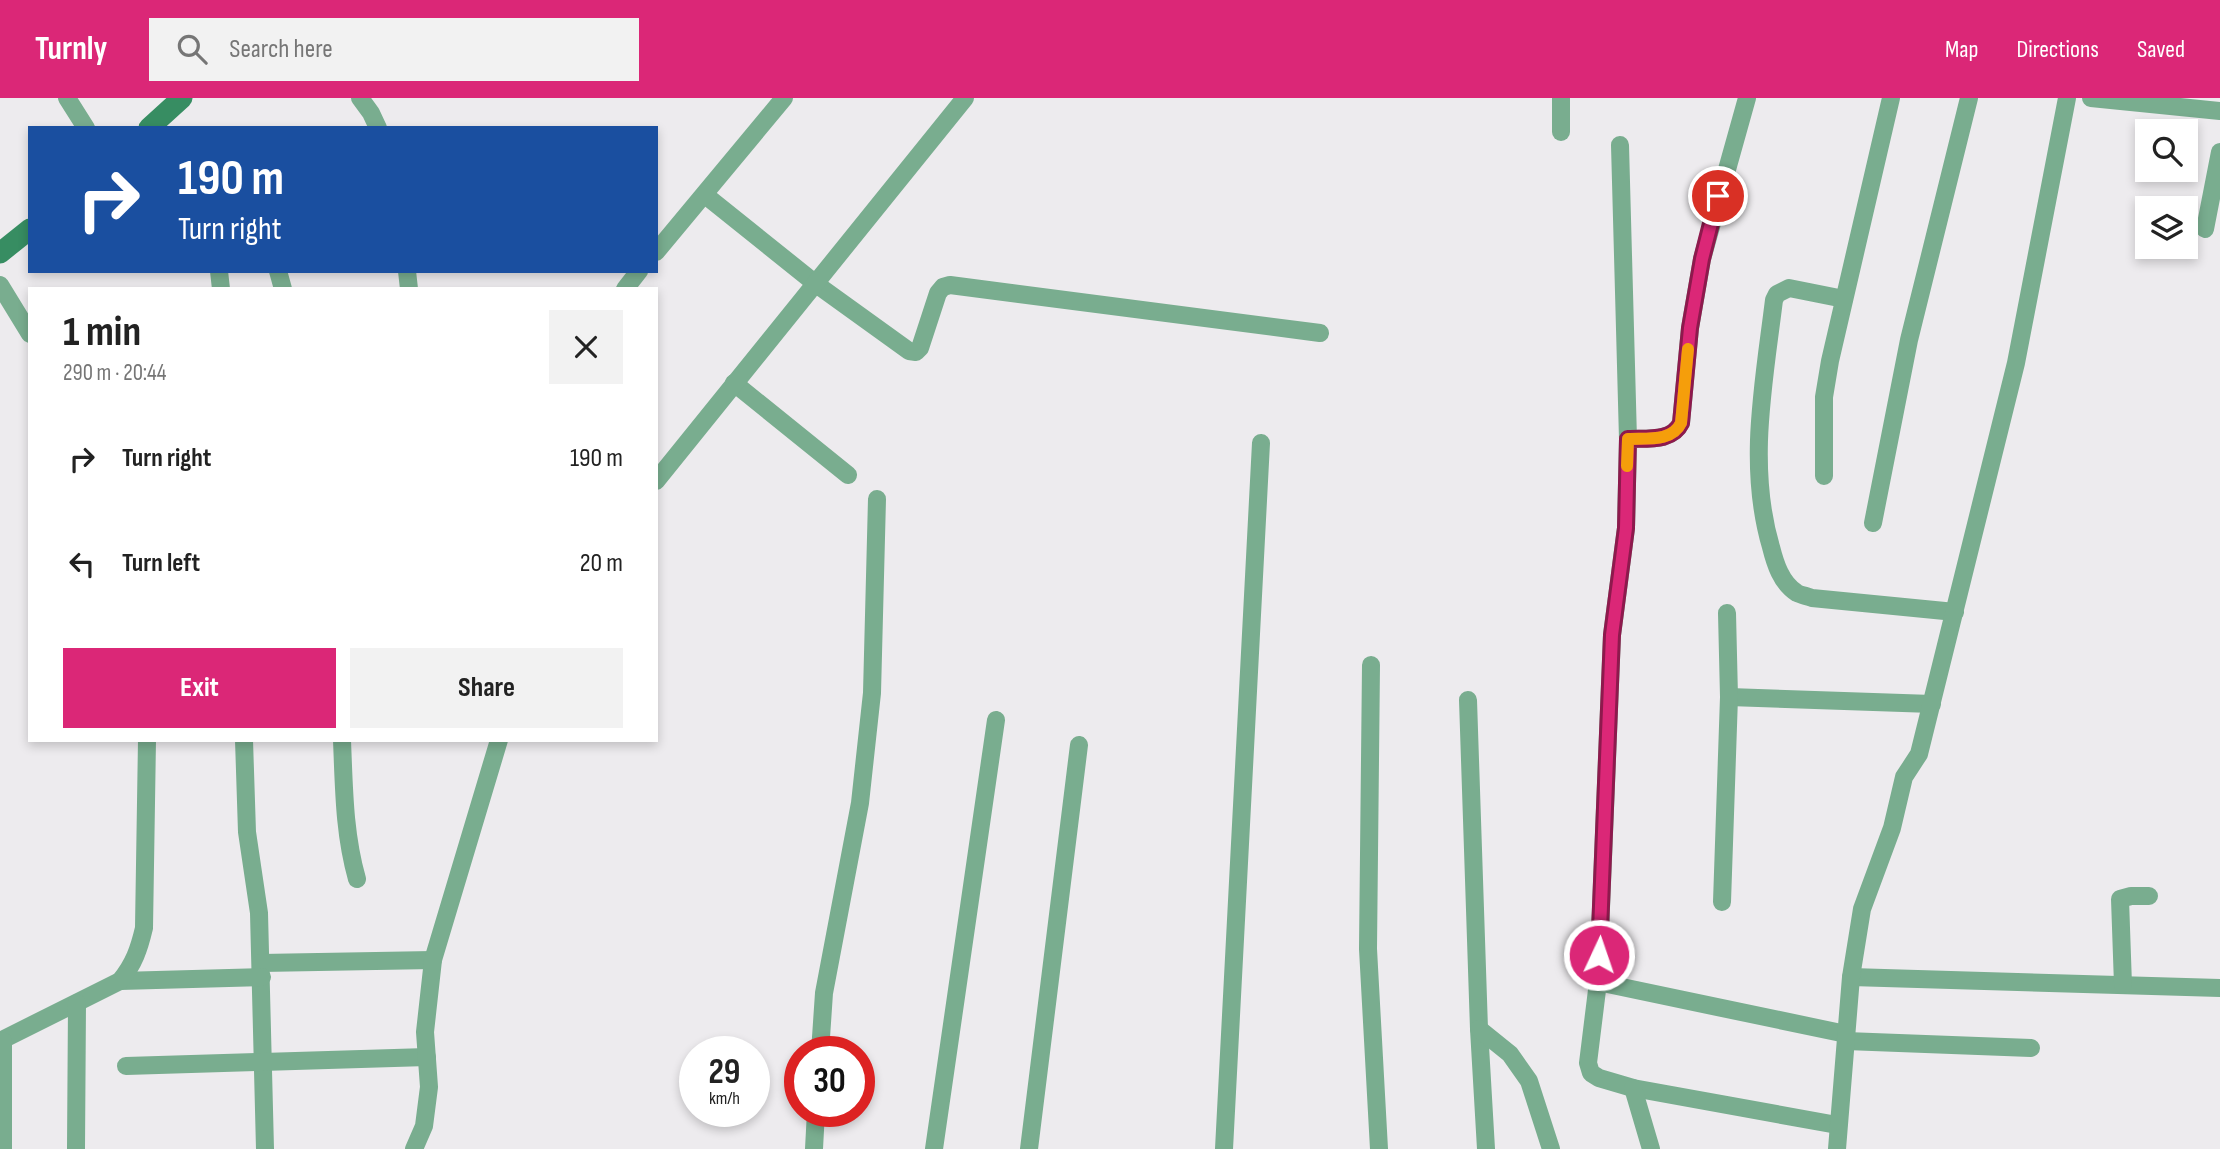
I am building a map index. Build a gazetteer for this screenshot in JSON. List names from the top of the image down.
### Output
{
  "page": {
    "header": "Turnly",
    "search": "Search here",
    "nav": ["Map", "Directions", "Saved"],
    "turn": ["190 m", "Turn right"],
    "heading": ["1 min", "290 m · 20:44"],
    "list": [
      {
        "name": "Turn right",
        "value": "190 m"
      },
      {
        "name": "Turn left",
        "value": "20 m"
      }
    ],
    "buttons": ["Exit", "Share"],
    "speed": "29 km/h",
    "limit": "30"
  }
}
